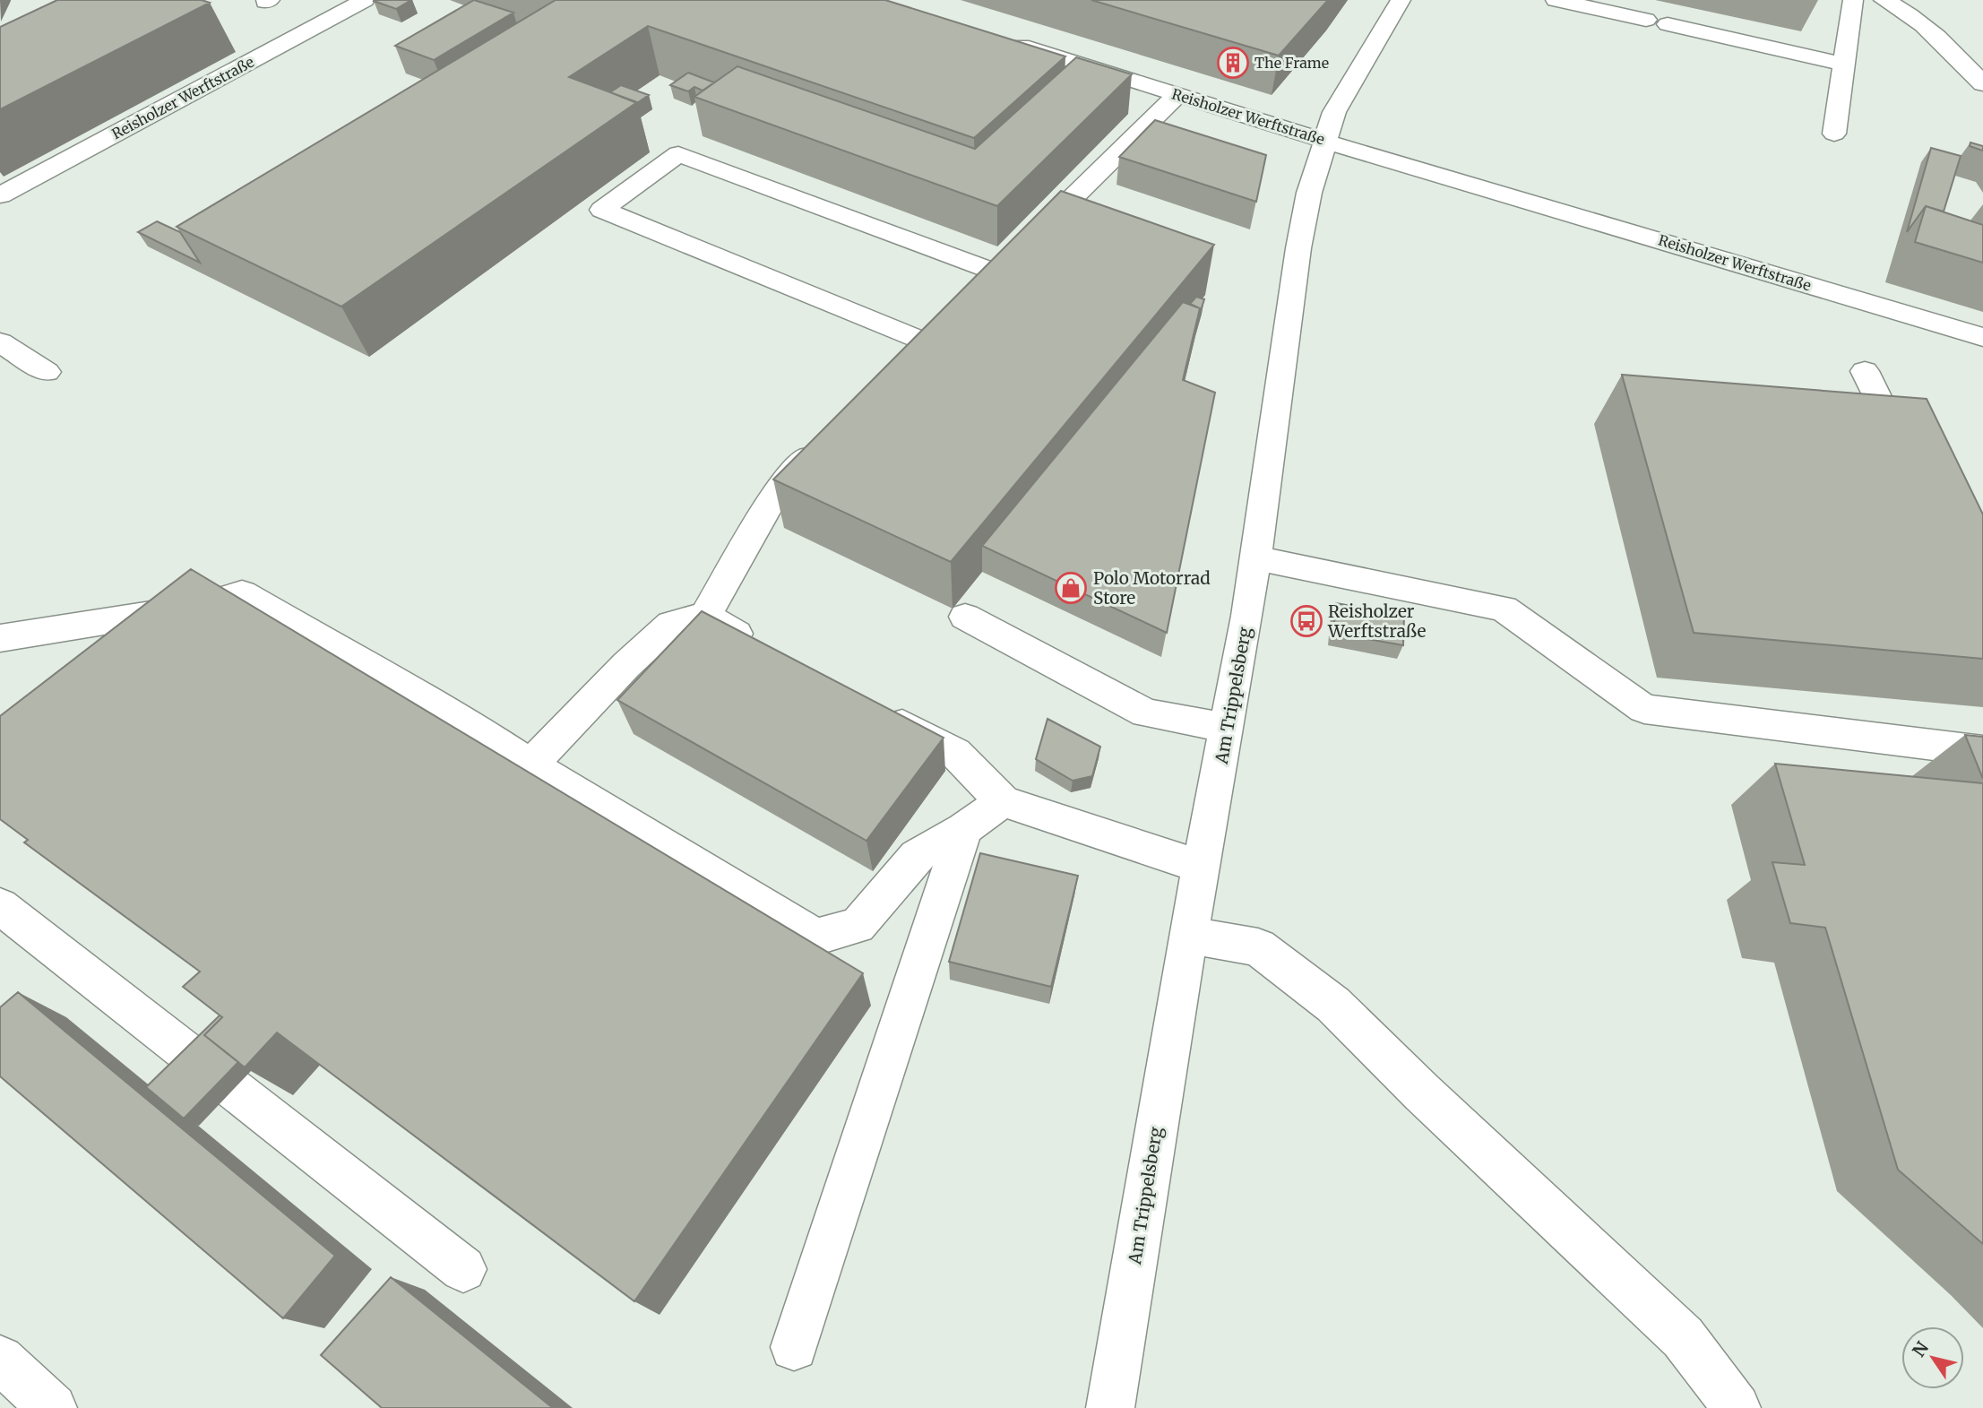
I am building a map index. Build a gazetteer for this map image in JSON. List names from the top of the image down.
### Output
{
  "streets": {
    "street": ["Reisholzer Werftstraße", "Am Trippelsberg"]
  },
  "crossings": [
    ["Reisholzer Werftstraße", "Am Trippelsberg"]
  ],
  "places": {
    "building": ["The Frame"],
    "shop": ["Polo Motorrad Store"],
    "bus stop": ["Reisholzer Werftstraße"]
  },
  "north": "top left"
}
